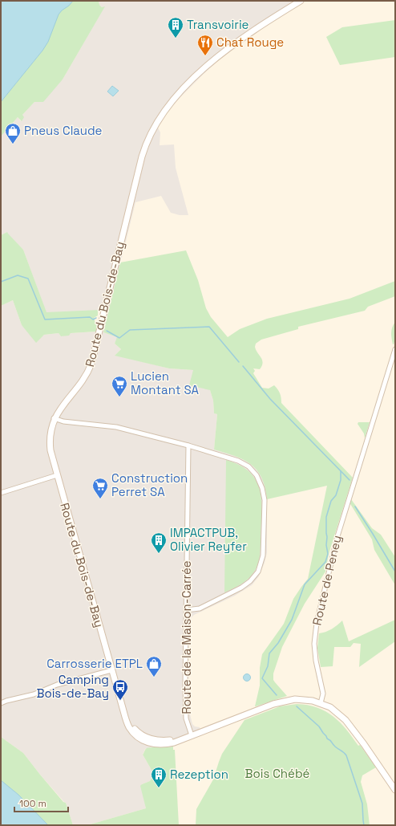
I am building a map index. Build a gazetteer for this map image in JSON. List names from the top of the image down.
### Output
{
  "streets": {
    "main road": ["Route du Bois-de-Bay"],
    "street": ["Route de Peney", "Route de la Maison-Carrée"]
  },
  "crossings": [
    ["Route du Bois-de-Bay", "Route de Peney"],
    ["Route du Bois-de-Bay", "Route de la Maison-Carrée"]
  ],
  "parks": ["Bois Chébé"],
  "places": {
    "building": ["Transvoirie", "IMPACTPUB, Olivier Reyfer", "Rezeption"],
    "restaurant": ["Chat Rouge"],
    "shop": ["Pneus Claude", "Carrosserie ETPL"],
    "supermarket": ["Lucien Montant SA", "Construction Perret SA"],
    "bus stop": ["Camping Bois-de-Bay"]
  },
  "scale_bar": "100 m"
}
